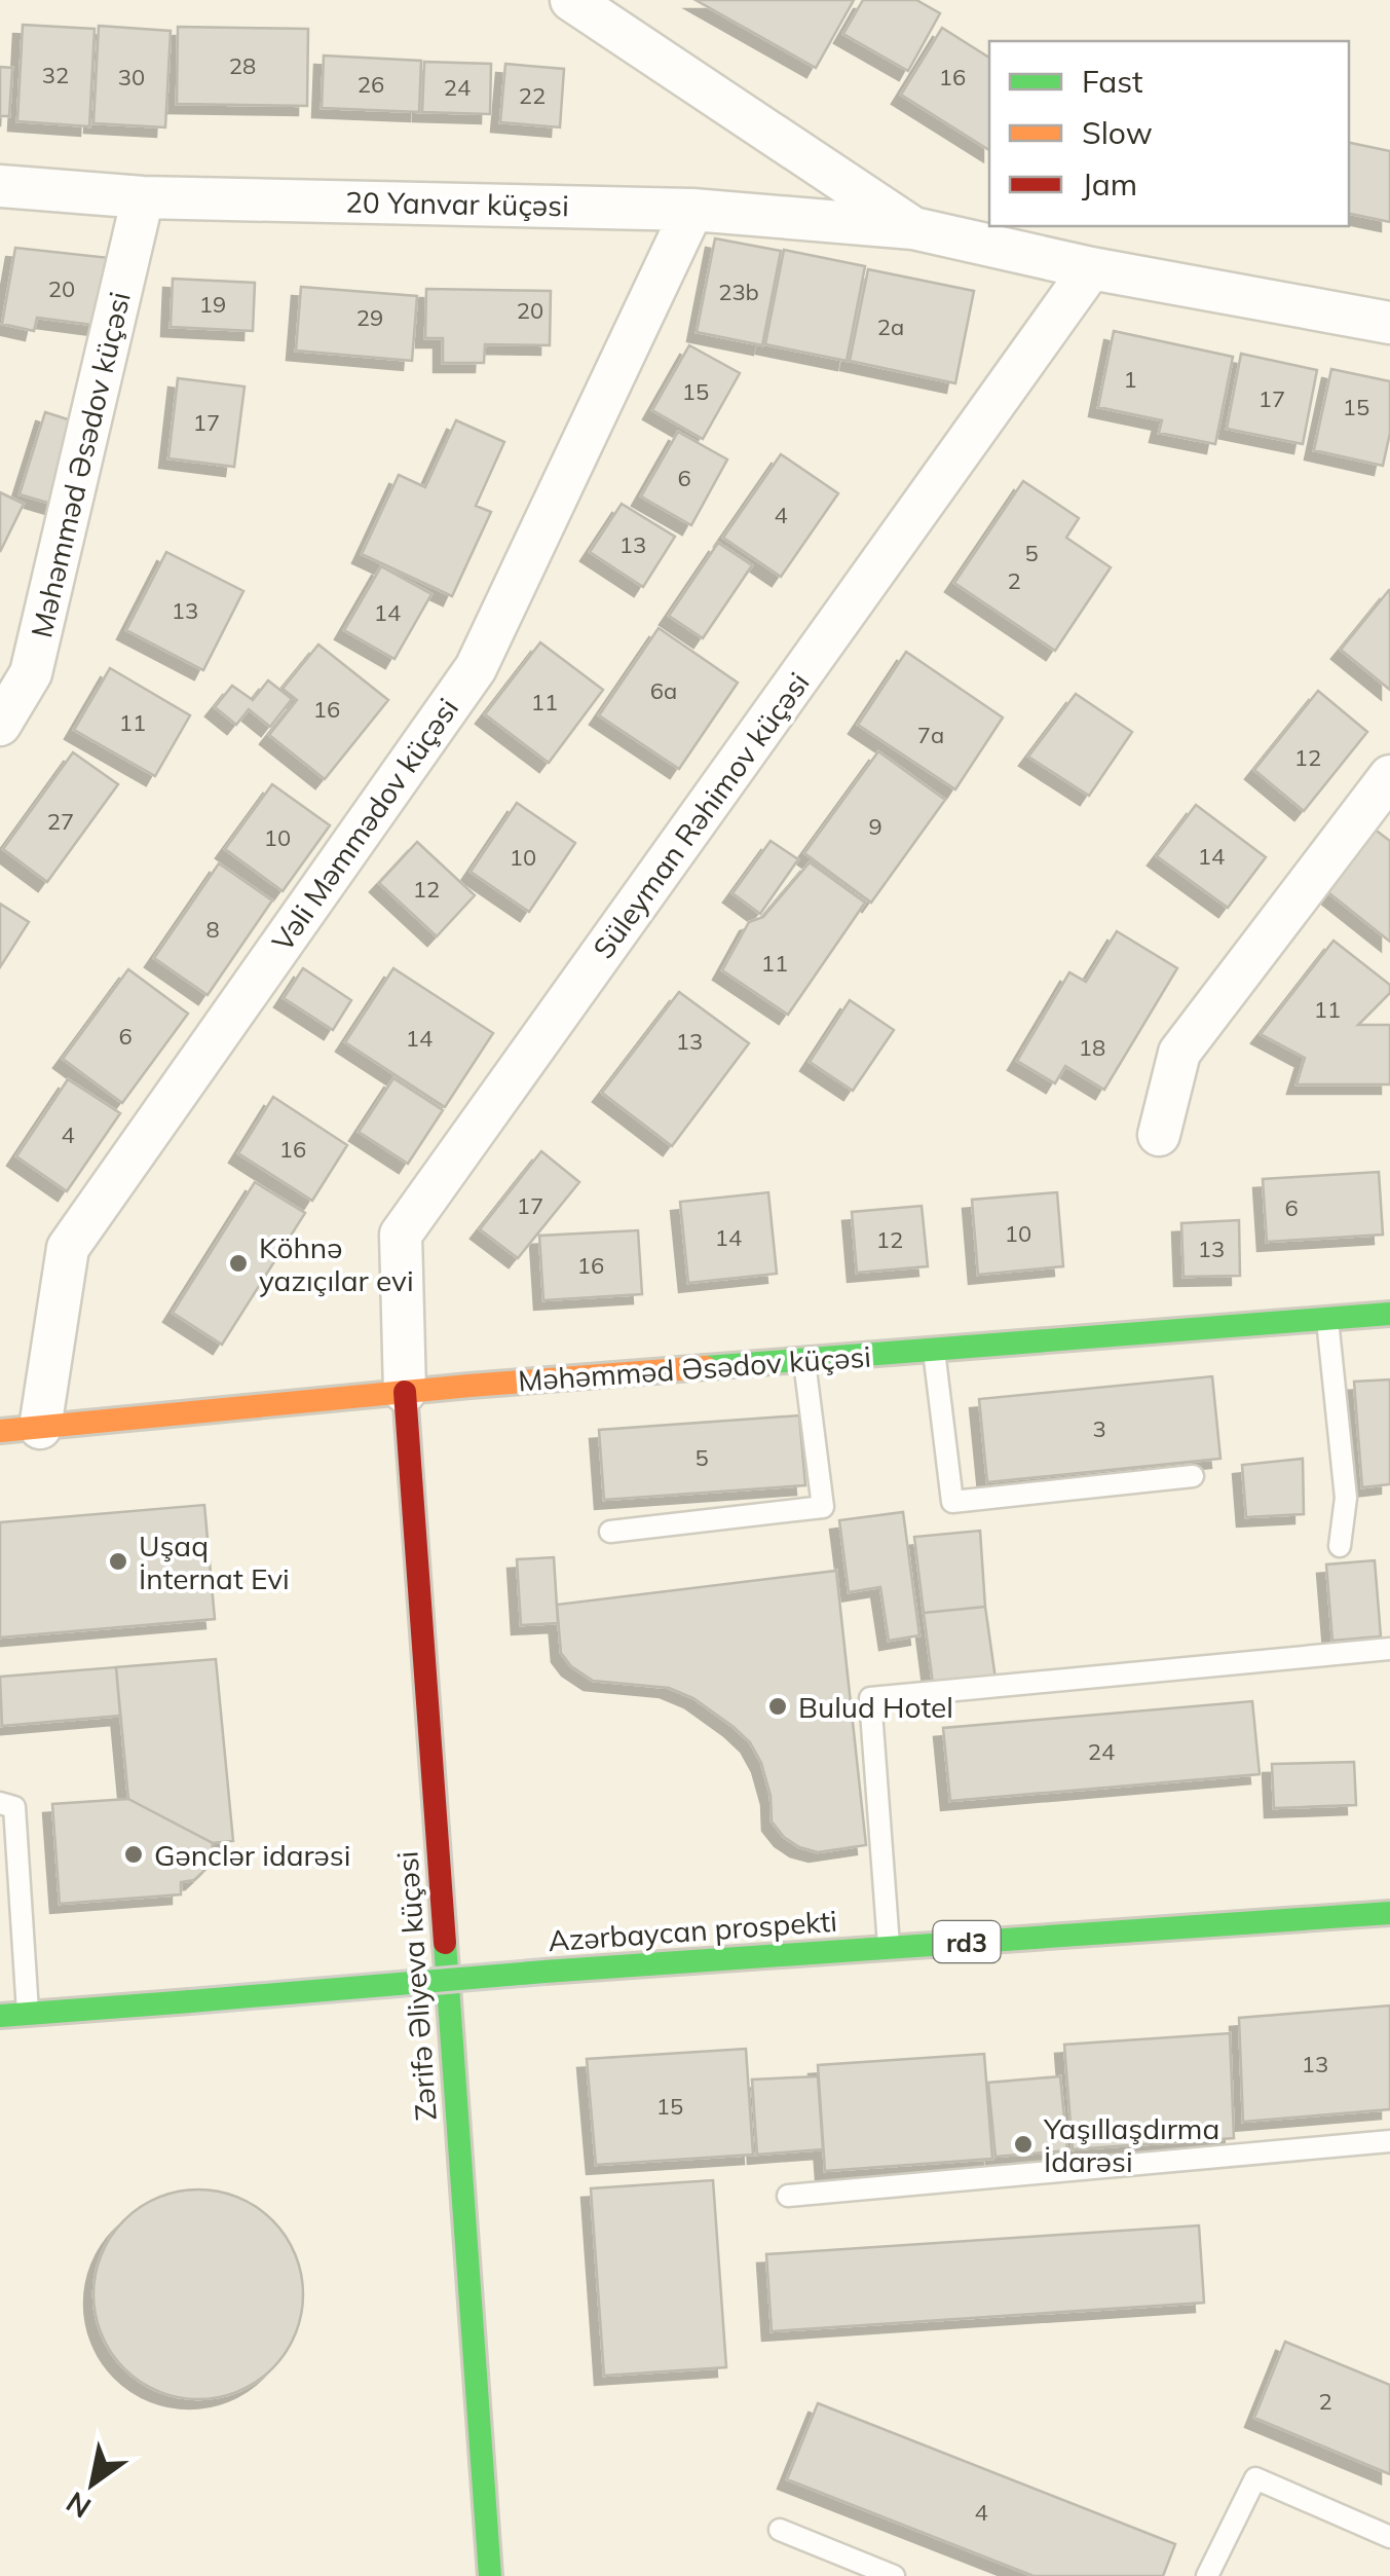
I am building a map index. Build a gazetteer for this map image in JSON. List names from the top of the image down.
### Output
{
  "streets": {
    "main road": [
      "Məhəmməd Əsədov küçəsi",
      "Azərbaycan prospekti",
      "rd3",
      "Zərifə Əliyeva küçəsi"
    ],
    "street": ["20 Yanvar küçəsi", "Süleyman Rəhimov küçəsi", "Vəli Məmmədov küçəsi"]
  },
  "crossings": [
    ["20 Yanvar küçəsi", "Məhəmməd Əsədov küçəsi"],
    ["20 Yanvar küçəsi", "Süleyman Rəhimov küçəsi"],
    ["20 Yanvar küçəsi", "Vəli Məmmədov küçəsi"],
    ["Məhəmməd Əsədov küçəsi", "Süleyman Rəhimov küçəsi"],
    ["Məhəmməd Əsədov küçəsi", "Vəli Məmmədov küçəsi"],
    ["Məhəmməd Əsədov küçəsi", "Zərifə Əliyeva küçəsi"],
    ["Süleyman Rəhimov küçəsi", "Zərifə Əliyeva küçəsi"]
  ],
  "places": [
    "Köhnə yazıçılar evi",
    "Uşaq İnternat Evi",
    "Bulud Hotel",
    "Gənclər idarəsi",
    "Yaşıllaşdırma İdarəsi"
  ],
  "house_numbers": [
    "28",
    "32",
    "30",
    "16",
    "26",
    "24",
    "22",
    "20",
    "23b",
    "19",
    "20",
    "29",
    "2a",
    "1",
    "15",
    "17",
    "15",
    "17",
    "6",
    "4",
    "13",
    "5",
    "2",
    "13",
    "14",
    "6a",
    "11",
    "16",
    "11",
    "7a",
    "12",
    "27",
    "9",
    "10",
    "14",
    "10",
    "12",
    "8",
    "11",
    "11",
    "6",
    "14",
    "13",
    "18",
    "4",
    "16",
    "17",
    "6",
    "10",
    "14",
    "12",
    "13",
    "16",
    "3",
    "5",
    "24",
    "13",
    "15",
    "2",
    "4"
  ],
  "legend": ["Fast", "Slow", "Jam"],
  "north": "bottom left"
}
